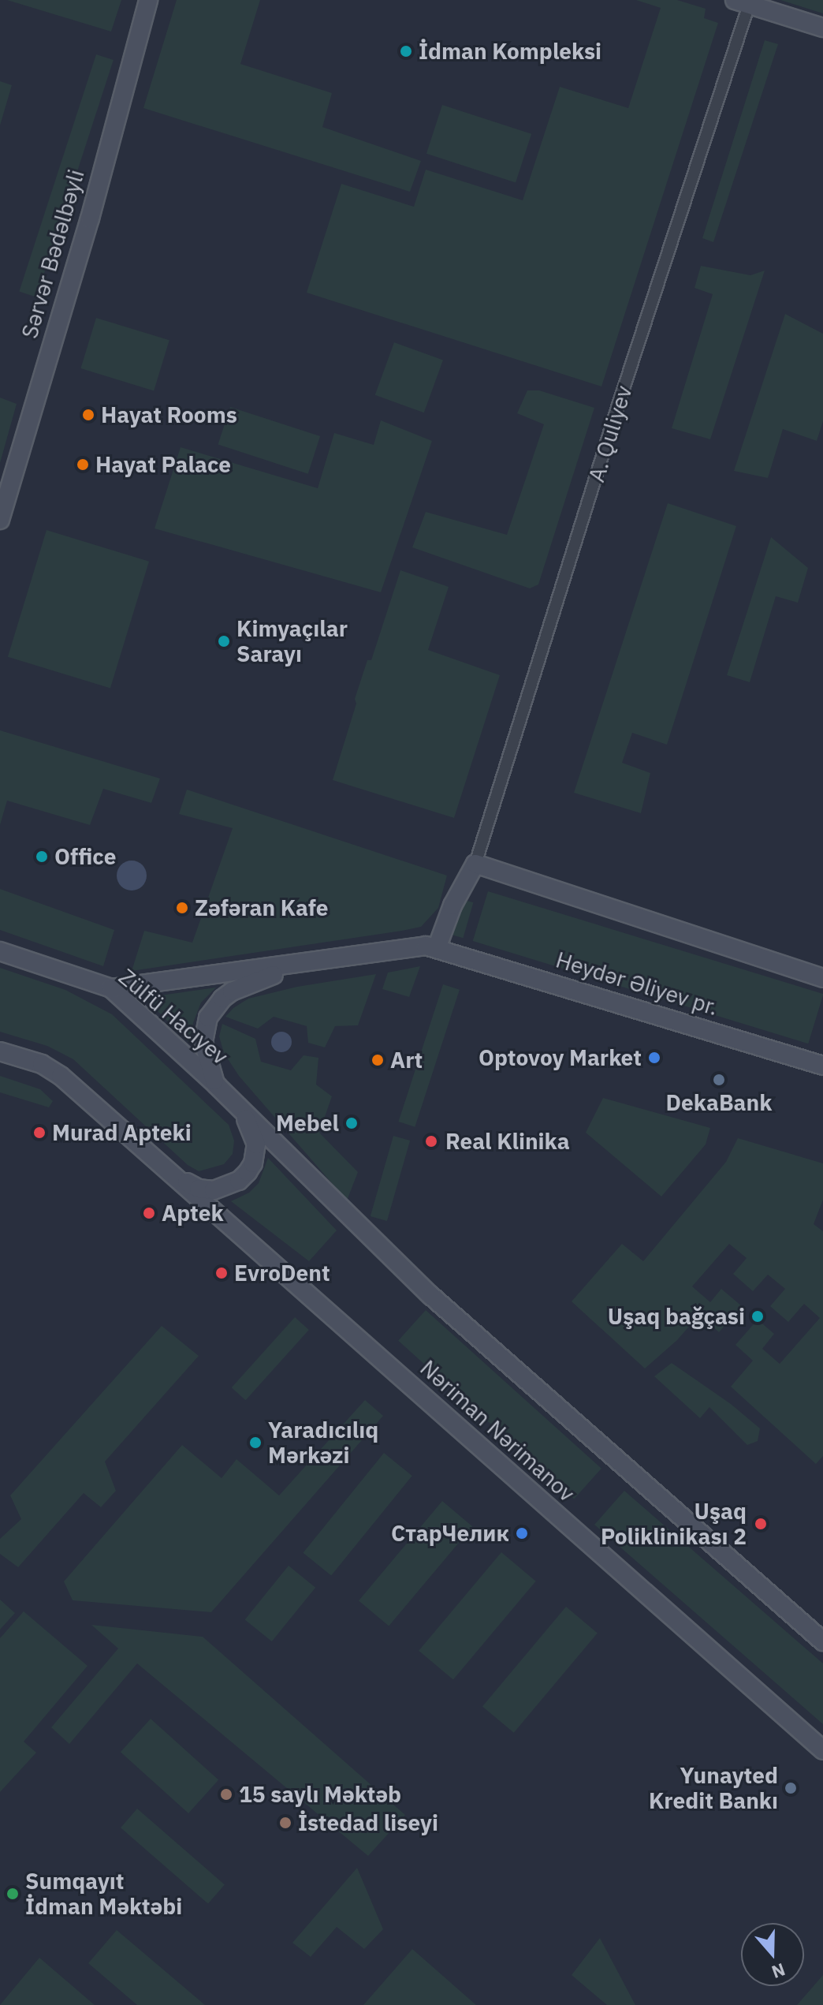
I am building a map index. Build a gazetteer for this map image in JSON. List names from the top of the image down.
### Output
{
  "streets": {
    "main road": [
      "Sərvər Bədəlbəyli",
      "Heydər Əliyev pr.",
      "Zülfü Hacıyev",
      "Nəriman Nərimanov"
    ],
    "street": ["A. Quliyev"]
  },
  "places": [
    "İdman Kompleksi",
    "Hayat Rooms",
    "Hayat Palace",
    "Kimyaçılar Sarayı",
    "Office",
    "Zәfәran Kafe",
    "Optovoy Market",
    "Art",
    "DekaBank",
    "Mebel",
    "Murad Apteki",
    "Real Klinika",
    "Aptek",
    "EvroDent",
    "Uşaq bağçasi",
    "Yaradıcılıq Mərkəzi",
    "Uşaq Poliklinikası 2",
    "СтарЧелик",
    "Yunayted Kredit Bankı",
    "15 saylı Məktəb",
    "İstedad liseyi",
    "Sumqayıt İdman Məktəbi"
  ],
  "north": "bottom"
}
